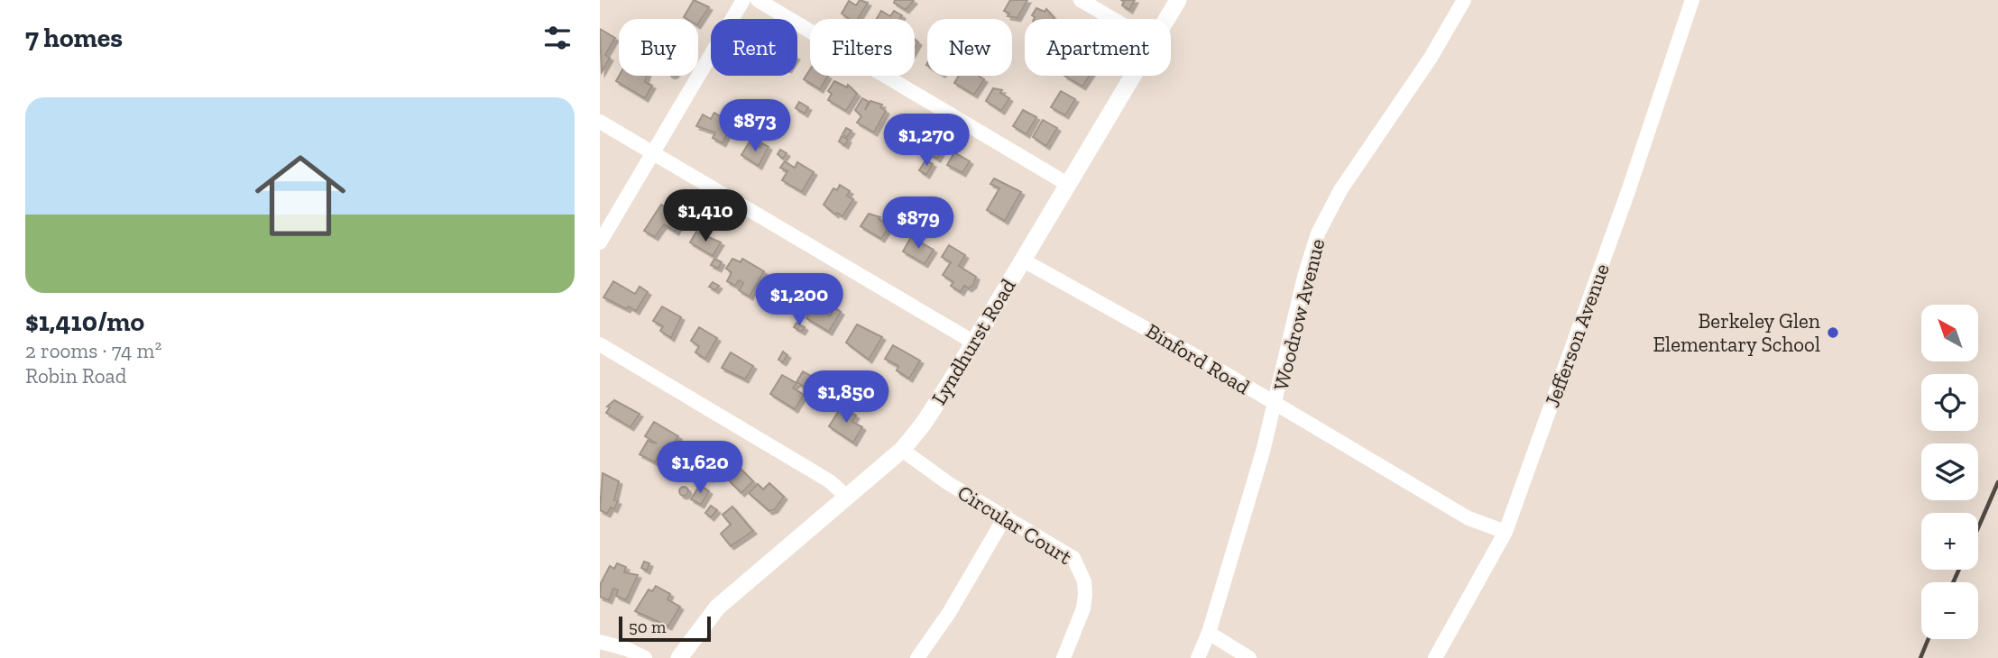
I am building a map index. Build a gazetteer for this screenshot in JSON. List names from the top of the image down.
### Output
{
  "streets": {
    "main road": ["Lyndhurst Road"],
    "street": [
      "Woodrow Avenue",
      "Jefferson Avenue",
      "Binford Road",
      "Circular Court"
    ]
  },
  "crossings": [
    ["Woodrow Avenue", "Binford Road"],
    ["Jefferson Avenue", "Binford Road"],
    ["Lyndhurst Road", "Binford Road"],
    ["Lyndhurst Road", "Circular Court"]
  ],
  "places": ["Berkeley Glen Elementary School"],
  "scale_bar": "50 m",
  "north": "top left",
  "page": {
    "heading": "7 homes",
    "chip": [
      "Buy",
      "Rent",
      "Filters",
      "New",
      "Apartment"
    ],
    "list": [
      {
        "name": "$1,410/mo",
        "note": "2 rooms · 74 m² · Robin Road"
      }
    ],
    "price": [
      "$873",
      "$1,270",
      "$1,410",
      "$879",
      "$1,200",
      "$1,850",
      "$1,620"
    ],
    "map_buttons": ["+", "−"],
    "scale": "50 m"
  }
}
